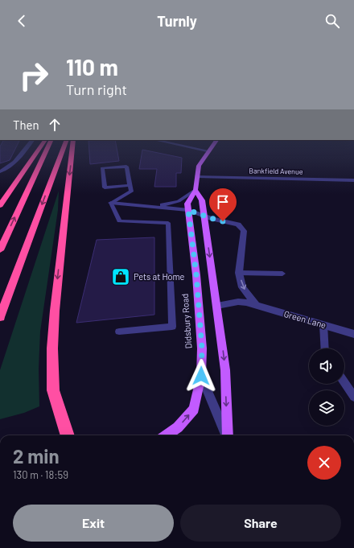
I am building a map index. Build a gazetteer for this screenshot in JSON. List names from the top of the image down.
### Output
{
  "streets": {
    "main road": ["Didsbury Road"],
    "street": ["Bankfield Avenue", "Green Lane"]
  },
  "crossings": [
    ["Bankfield Avenue", "Didsbury Road"]
  ],
  "places": {
    "shop": ["Pets at Home"]
  },
  "page": {
    "header": "Turnly",
    "turn": ["110 m", "Turn right"],
    "then": "Then",
    "heading": ["2 min", "130 m · 18:59"],
    "buttons": ["Exit", "Share"]
  }
}
